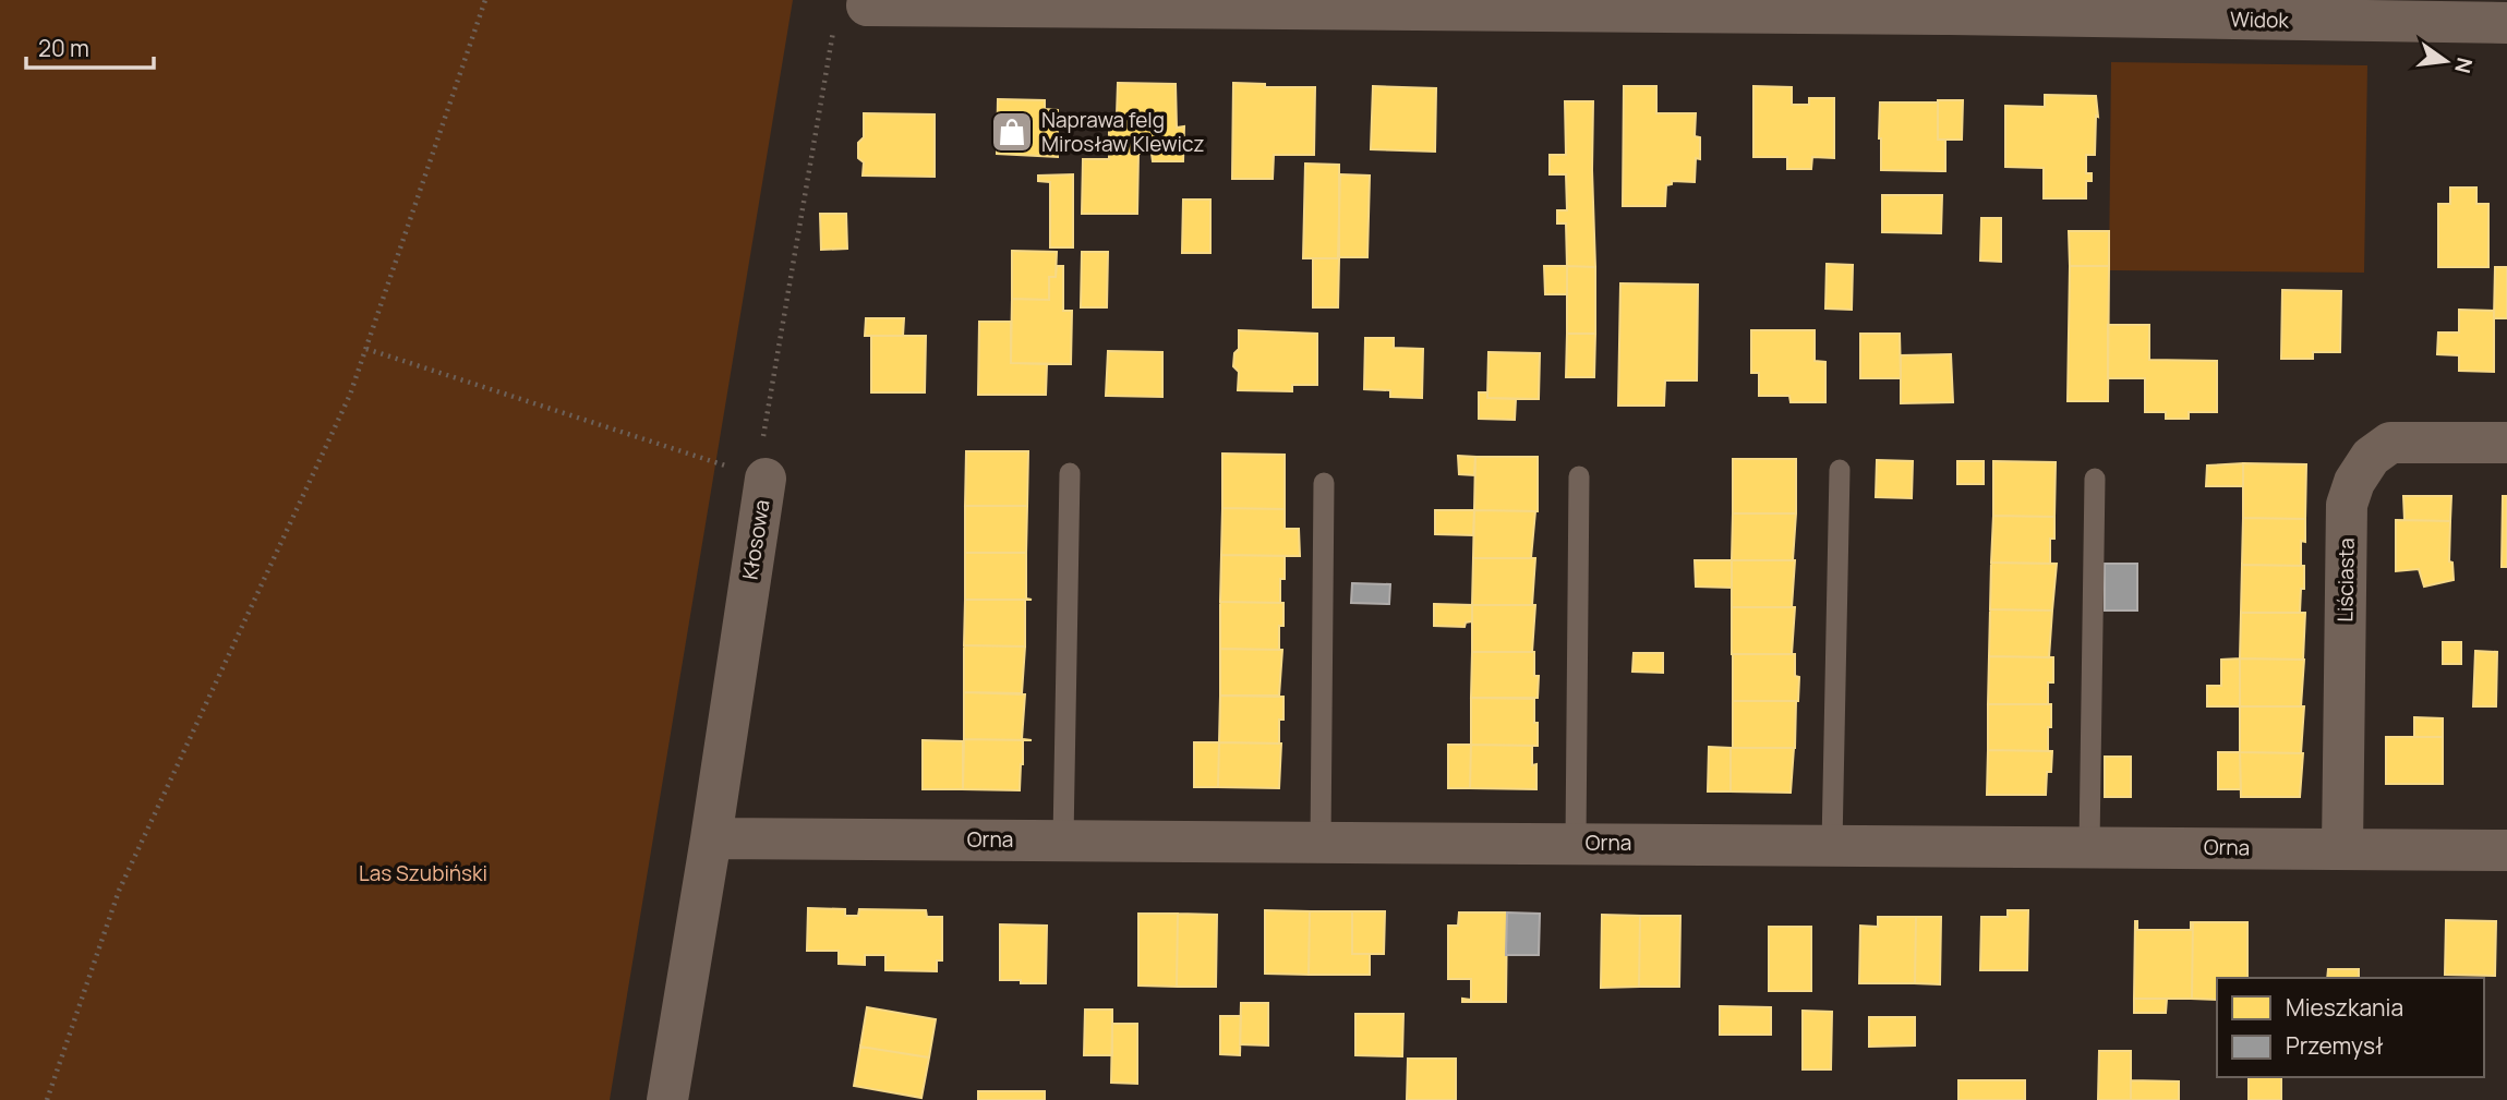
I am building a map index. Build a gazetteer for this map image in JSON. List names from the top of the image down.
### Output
{
  "streets": {
    "street": [
      "Widok",
      "Kłosowa",
      "Liściasta",
      "Orna"
    ]
  },
  "crossings": [
    ["Widok", "Kłosowa"],
    ["Kłosowa", "Orna"],
    ["Liściasta", "Orna"]
  ],
  "parks": ["Las Szubiński"],
  "places": {
    "shop": ["Naprawa felg Mirosław Klewicz"]
  },
  "legend": ["Mieszkania", "Przemysł"],
  "scale_bar": "20 m",
  "north": "right"
}
